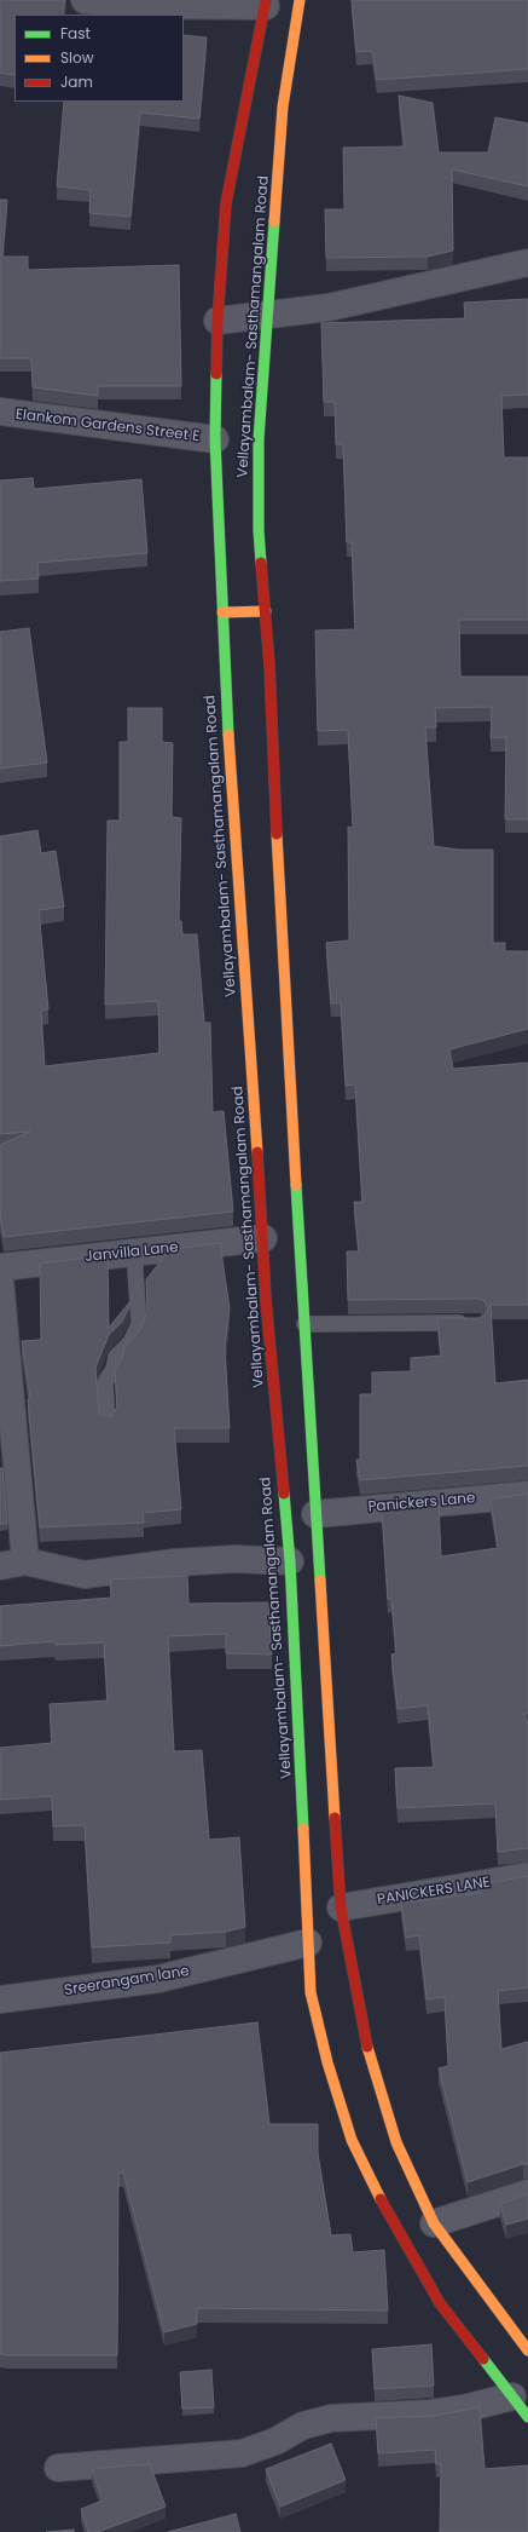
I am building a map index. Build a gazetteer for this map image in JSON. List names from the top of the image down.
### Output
{
  "streets": {
    "main road": ["Vellayambalam- Sasthamangalam Road"],
    "street": [
      "Elankom Gardens Street E",
      "Janvilla Lane",
      "Panickers Lane",
      "PANICKERS LANE",
      "Sreerangam lane"
    ]
  },
  "crossings": [
    ["Vellayambalam- Sasthamangalam Road", "Elankom Gardens Street E"],
    ["Vellayambalam- Sasthamangalam Road", "Janvilla Lane"],
    ["Vellayambalam- Sasthamangalam Road", "Panickers Lane"],
    ["Vellayambalam- Sasthamangalam Road", "PANICKERS LANE"],
    ["Vellayambalam- Sasthamangalam Road", "Sreerangam lane"]
  ],
  "legend": ["Fast", "Slow", "Jam"]
}
